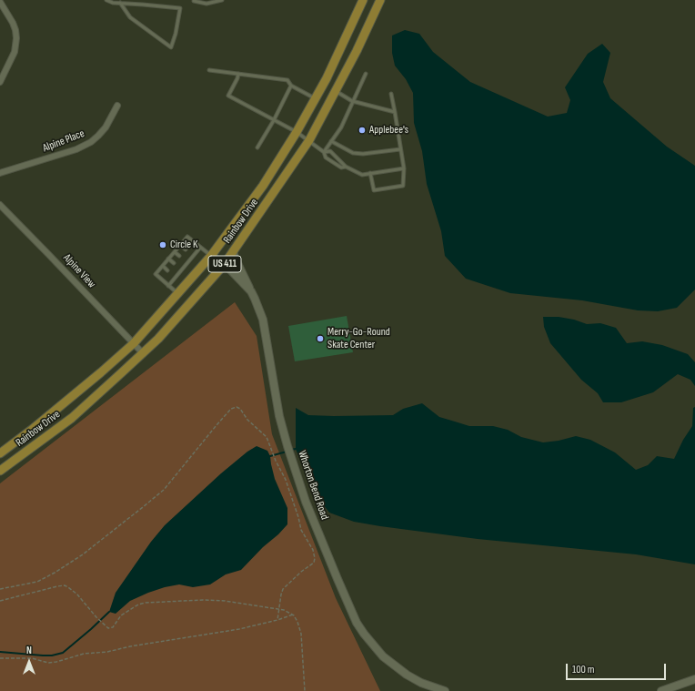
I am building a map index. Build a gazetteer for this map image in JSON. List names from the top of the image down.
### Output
{
  "streets": {
    "main road": ["Rainbow Drive", "US 411", "Whorton Bend Road"],
    "street": ["Alpine Place", "Alpine View"]
  },
  "crossings": [
    ["Rainbow Drive", "Alpine View"],
    ["Rainbow Drive", "Whorton Bend Road"]
  ],
  "places": ["Applebee's", "Circle K", "Merry-Go-Round Skate Center"],
  "scale_bar": "100 m",
  "north": "top"
}
